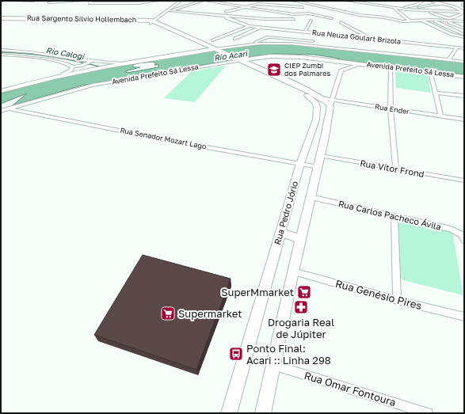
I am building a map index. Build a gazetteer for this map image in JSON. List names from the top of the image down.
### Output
{
  "streets": {
    "main road": ["Rua Sargento Silvio Hollembach", "Avenida Prefeito Sá Lessa", "Rua Pedro Jório"],
    "street": [
      "Rua Neuza Goulart Brizola",
      "Rua Ender",
      "Rua Senador Mozart Lago",
      "Rua Vítor Frond",
      "Rua Carlos Pacheco Ávila",
      "Rua Genésio Pires",
      "Rua Omar Fontoura"
    ]
  },
  "crossings": [
    ["Rua Sargento Silvio Hollembach", "Avenida Prefeito Sá Lessa"],
    ["Rua Sargento Silvio Hollembach", "Rua Pedro Jório"],
    ["Avenida Prefeito Sá Lessa", "Rua Senador Mozart Lago"],
    ["Avenida Prefeito Sá Lessa", "Rua Pedro Jório"],
    ["Rua Senador Mozart Lago", "Rua Pedro Jório"]
  ],
  "water": ["Rio Calogi", "Rio Acari"],
  "places": {
    "school or university": ["CIEP Zumbi dos Palmares"],
    "supermarket": ["SuperMmarket", "Supermarket"],
    "pharmacy": ["Drogaria Real de Júpiter"],
    "bus stop": ["Ponto Final: Acari :: Linha 298"]
  }
}
